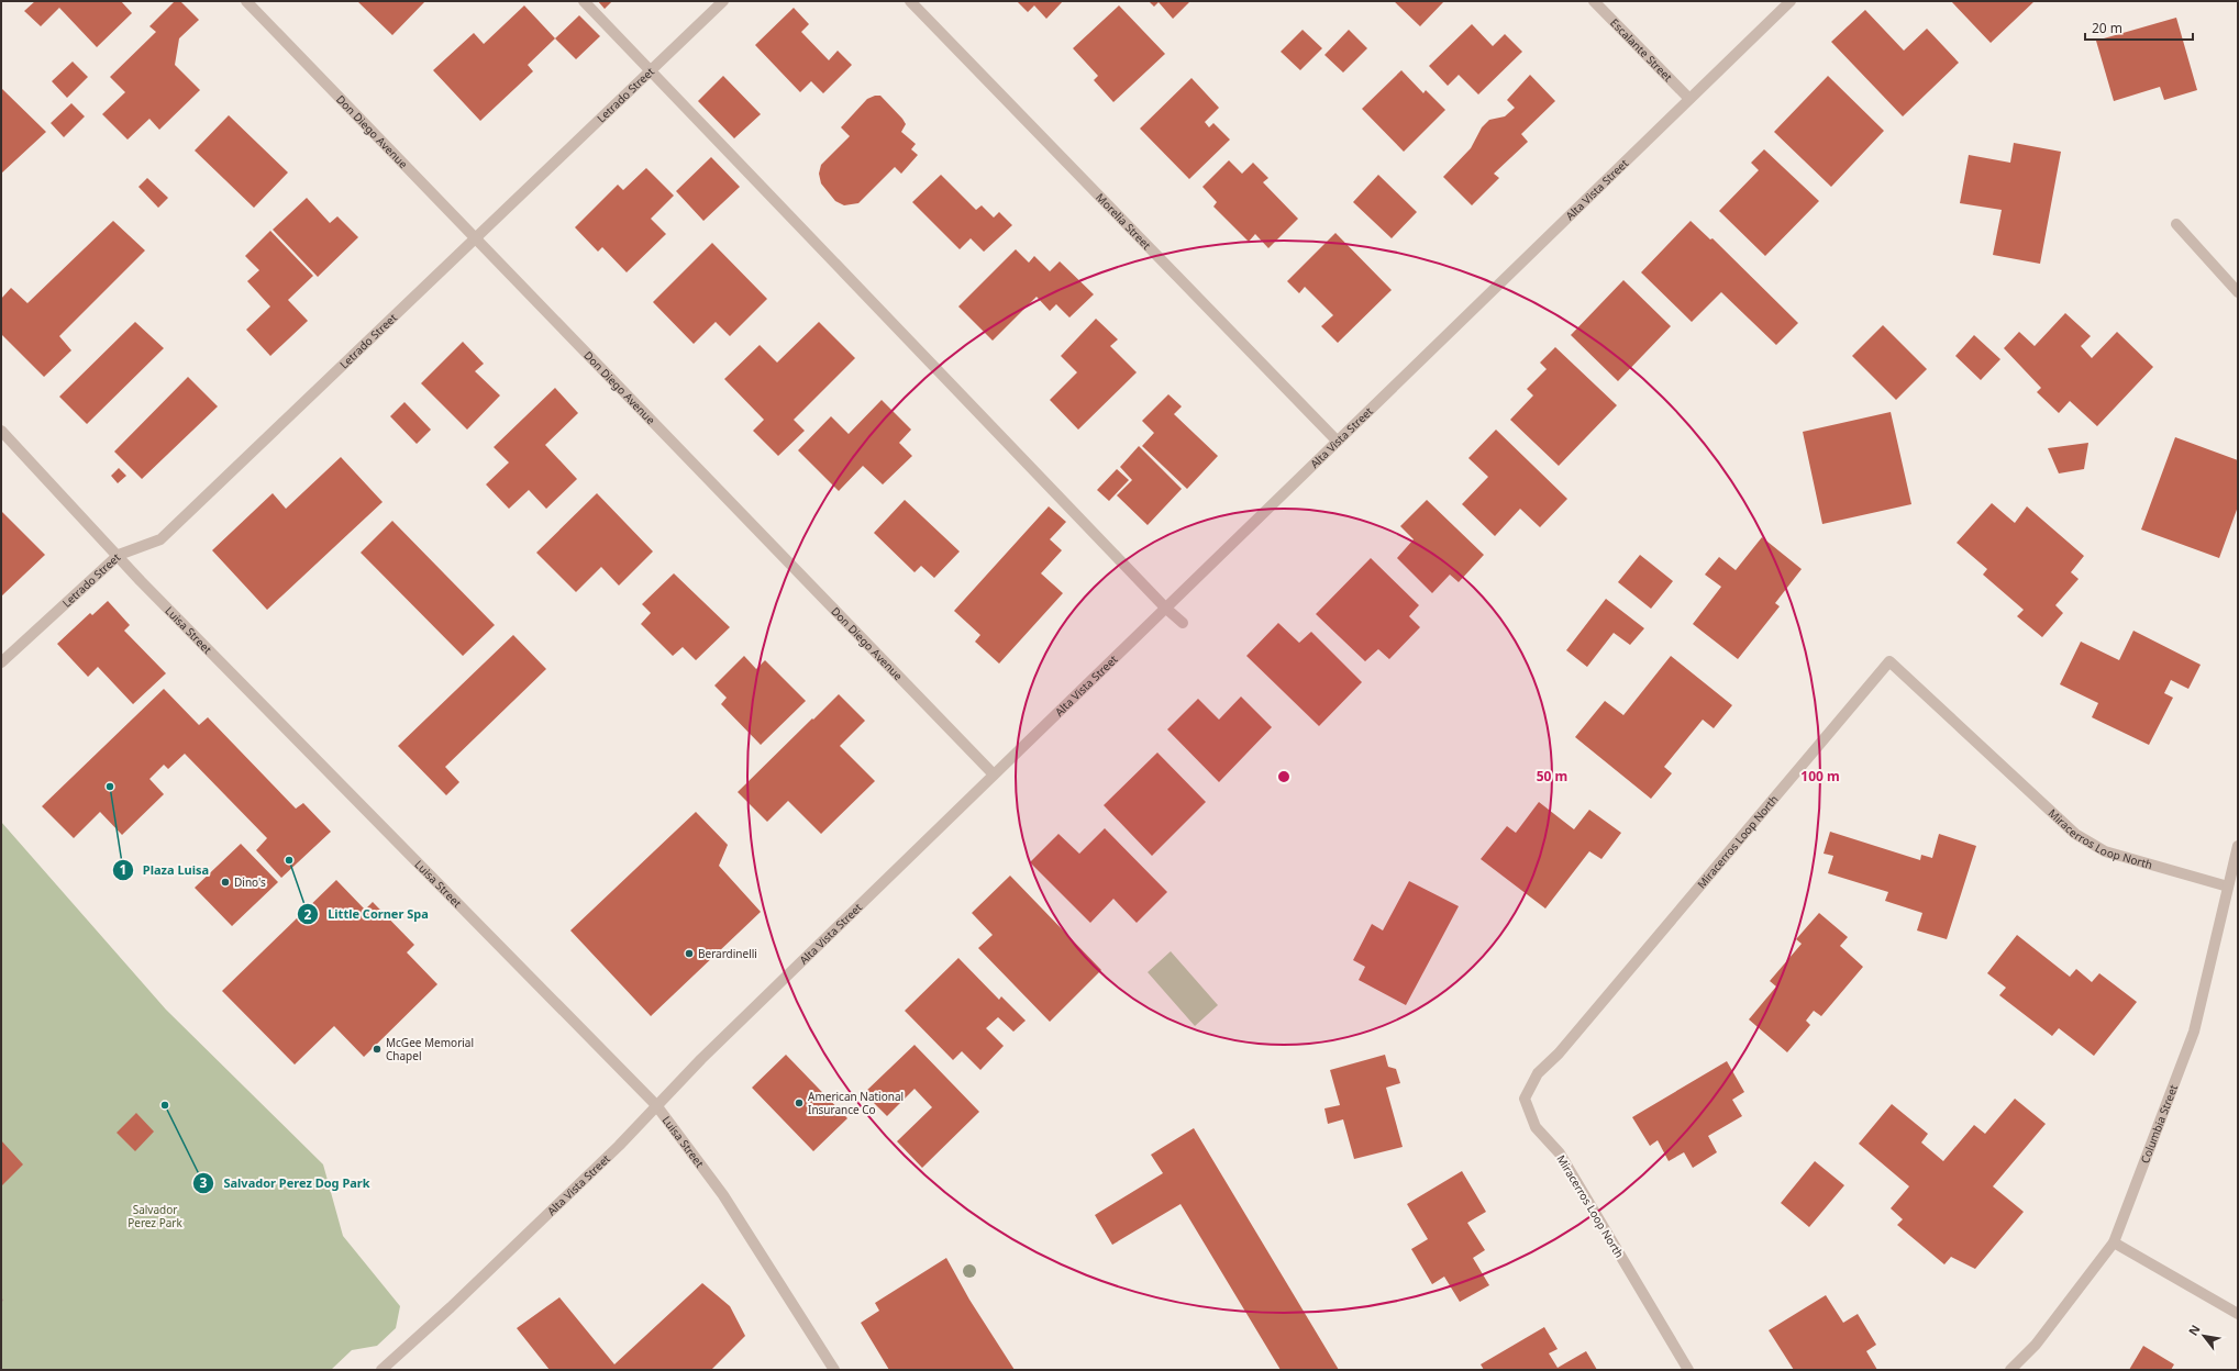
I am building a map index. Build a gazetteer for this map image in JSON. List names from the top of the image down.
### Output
{
  "streets": {
    "street": [
      "Escalante Street",
      "Letrado Street",
      "Don Diego Avenue",
      "Alta Vista Street",
      "Morelia Street",
      "Luisa Street",
      "Miracerros Loop North",
      "Columbia Street"
    ]
  },
  "crossings": [
    ["Escalante Street", "Alta Vista Street"],
    ["Letrado Street", "Don Diego Avenue"],
    ["Letrado Street", "Luisa Street"],
    ["Don Diego Avenue", "Alta Vista Street"],
    ["Alta Vista Street", "Morelia Street"],
    ["Alta Vista Street", "Luisa Street"],
    ["Miracerros Loop North", "Columbia Street"]
  ],
  "parks": ["Salvador Perez Park"],
  "places": [
    "Plaza Luisa",
    "Little Corner Spa",
    "Dino's",
    "Berardinelli",
    "McGee Memorial Chapel",
    "American National Insurance Co",
    "Salvador Perez Dog Park"
  ],
  "scale_bar": "20 m",
  "north": "top left",
  "rings": ["50 m", "100 m"]
}
